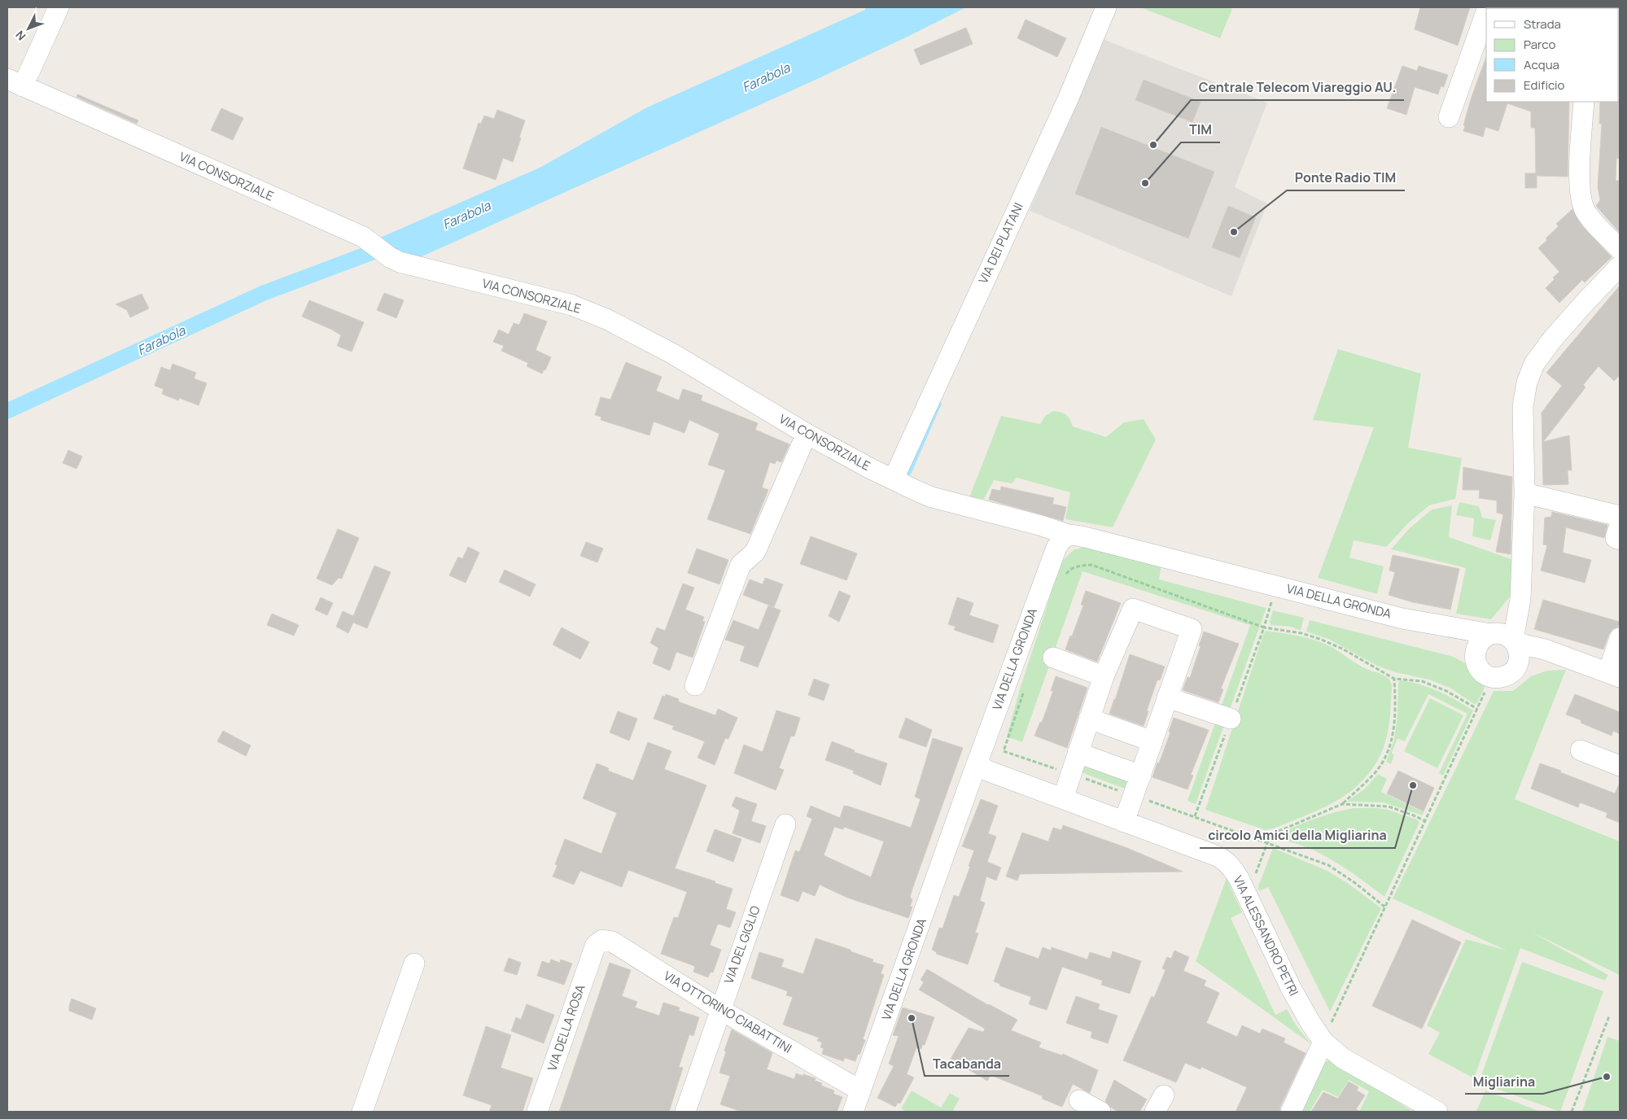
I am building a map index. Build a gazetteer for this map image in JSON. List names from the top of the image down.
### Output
{
  "streets": {
    "street": [
      "VIA CONSORZIALE",
      "VIA DEI PLATANI",
      "VIA DELLA GRONDA",
      "VIA ALESSANDRO PETRI",
      "VIA DEL GIGLIO",
      "VIA OTTORINO CIABATTINI",
      "VIA DELLA ROSA"
    ]
  },
  "crossings": [
    ["VIA CONSORZIALE", "VIA DEI PLATANI"],
    ["VIA CONSORZIALE", "VIA DELLA GRONDA"],
    ["VIA DELLA GRONDA", "VIA ALESSANDRO PETRI"],
    ["VIA DELLA GRONDA", "VIA OTTORINO CIABATTINI"],
    ["VIA DEL GIGLIO", "VIA OTTORINO CIABATTINI"],
    ["VIA OTTORINO CIABATTINI", "VIA DELLA ROSA"]
  ],
  "water": ["Farabola"],
  "places": [
    "Centrale Telecom Viareggio AU.",
    "TIM",
    "Ponte Radio TIM",
    "circolo Amici della Migliarina",
    "Tacabanda",
    "Migliarina"
  ],
  "legend": [
    "Strada",
    "Parco",
    "Acqua",
    "Edificio"
  ],
  "north": "bottom left"
}
